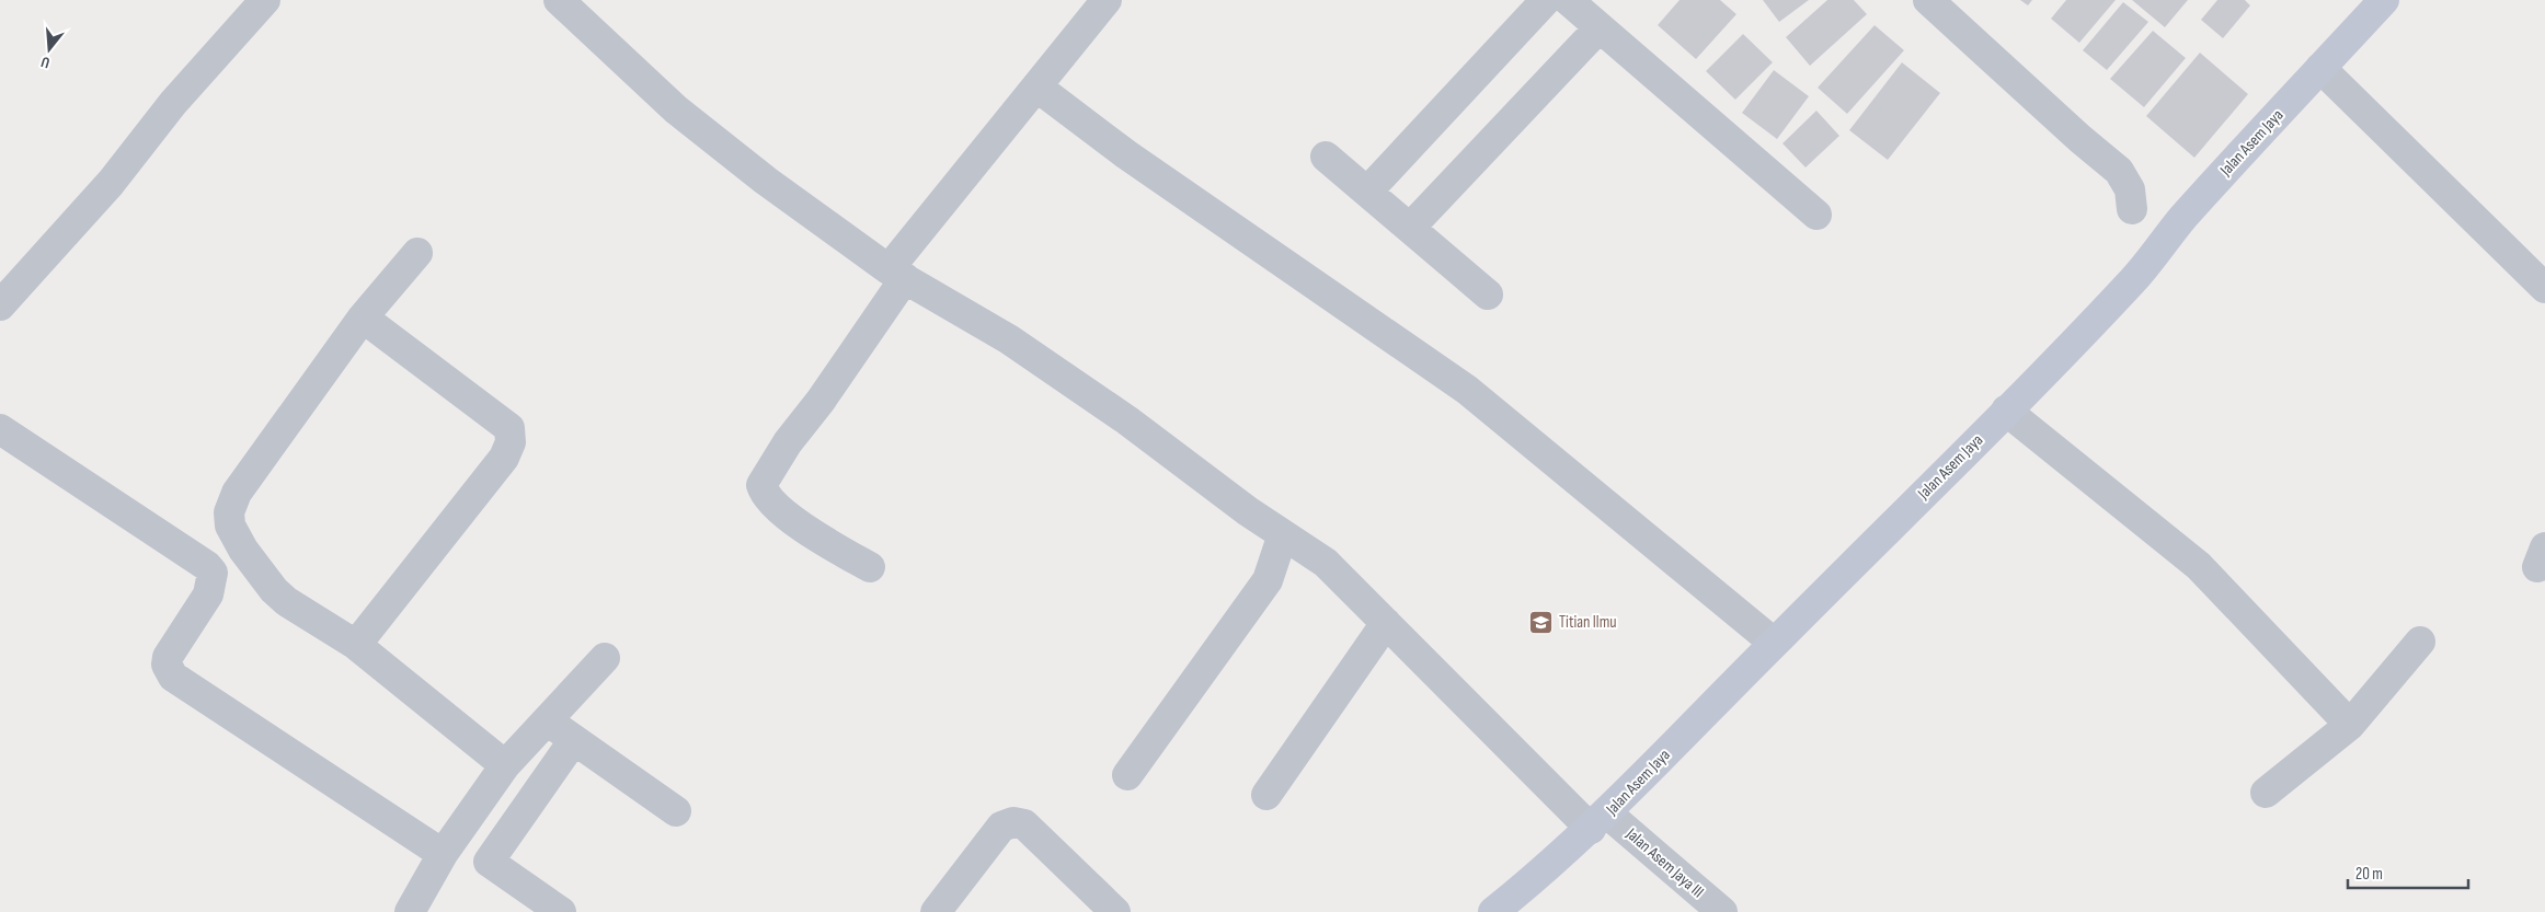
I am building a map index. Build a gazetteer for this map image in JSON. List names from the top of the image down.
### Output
{
  "streets": {
    "main road": ["Jalan Asem Jaya"],
    "street": ["Jalan Asem Jaya III"]
  },
  "crossings": [
    ["Jalan Asem Jaya", "Jalan Asem Jaya III"]
  ],
  "places": {
    "school or university": ["Titian Ilmu"]
  },
  "scale_bar": "20 m",
  "north": "bottom"
}
